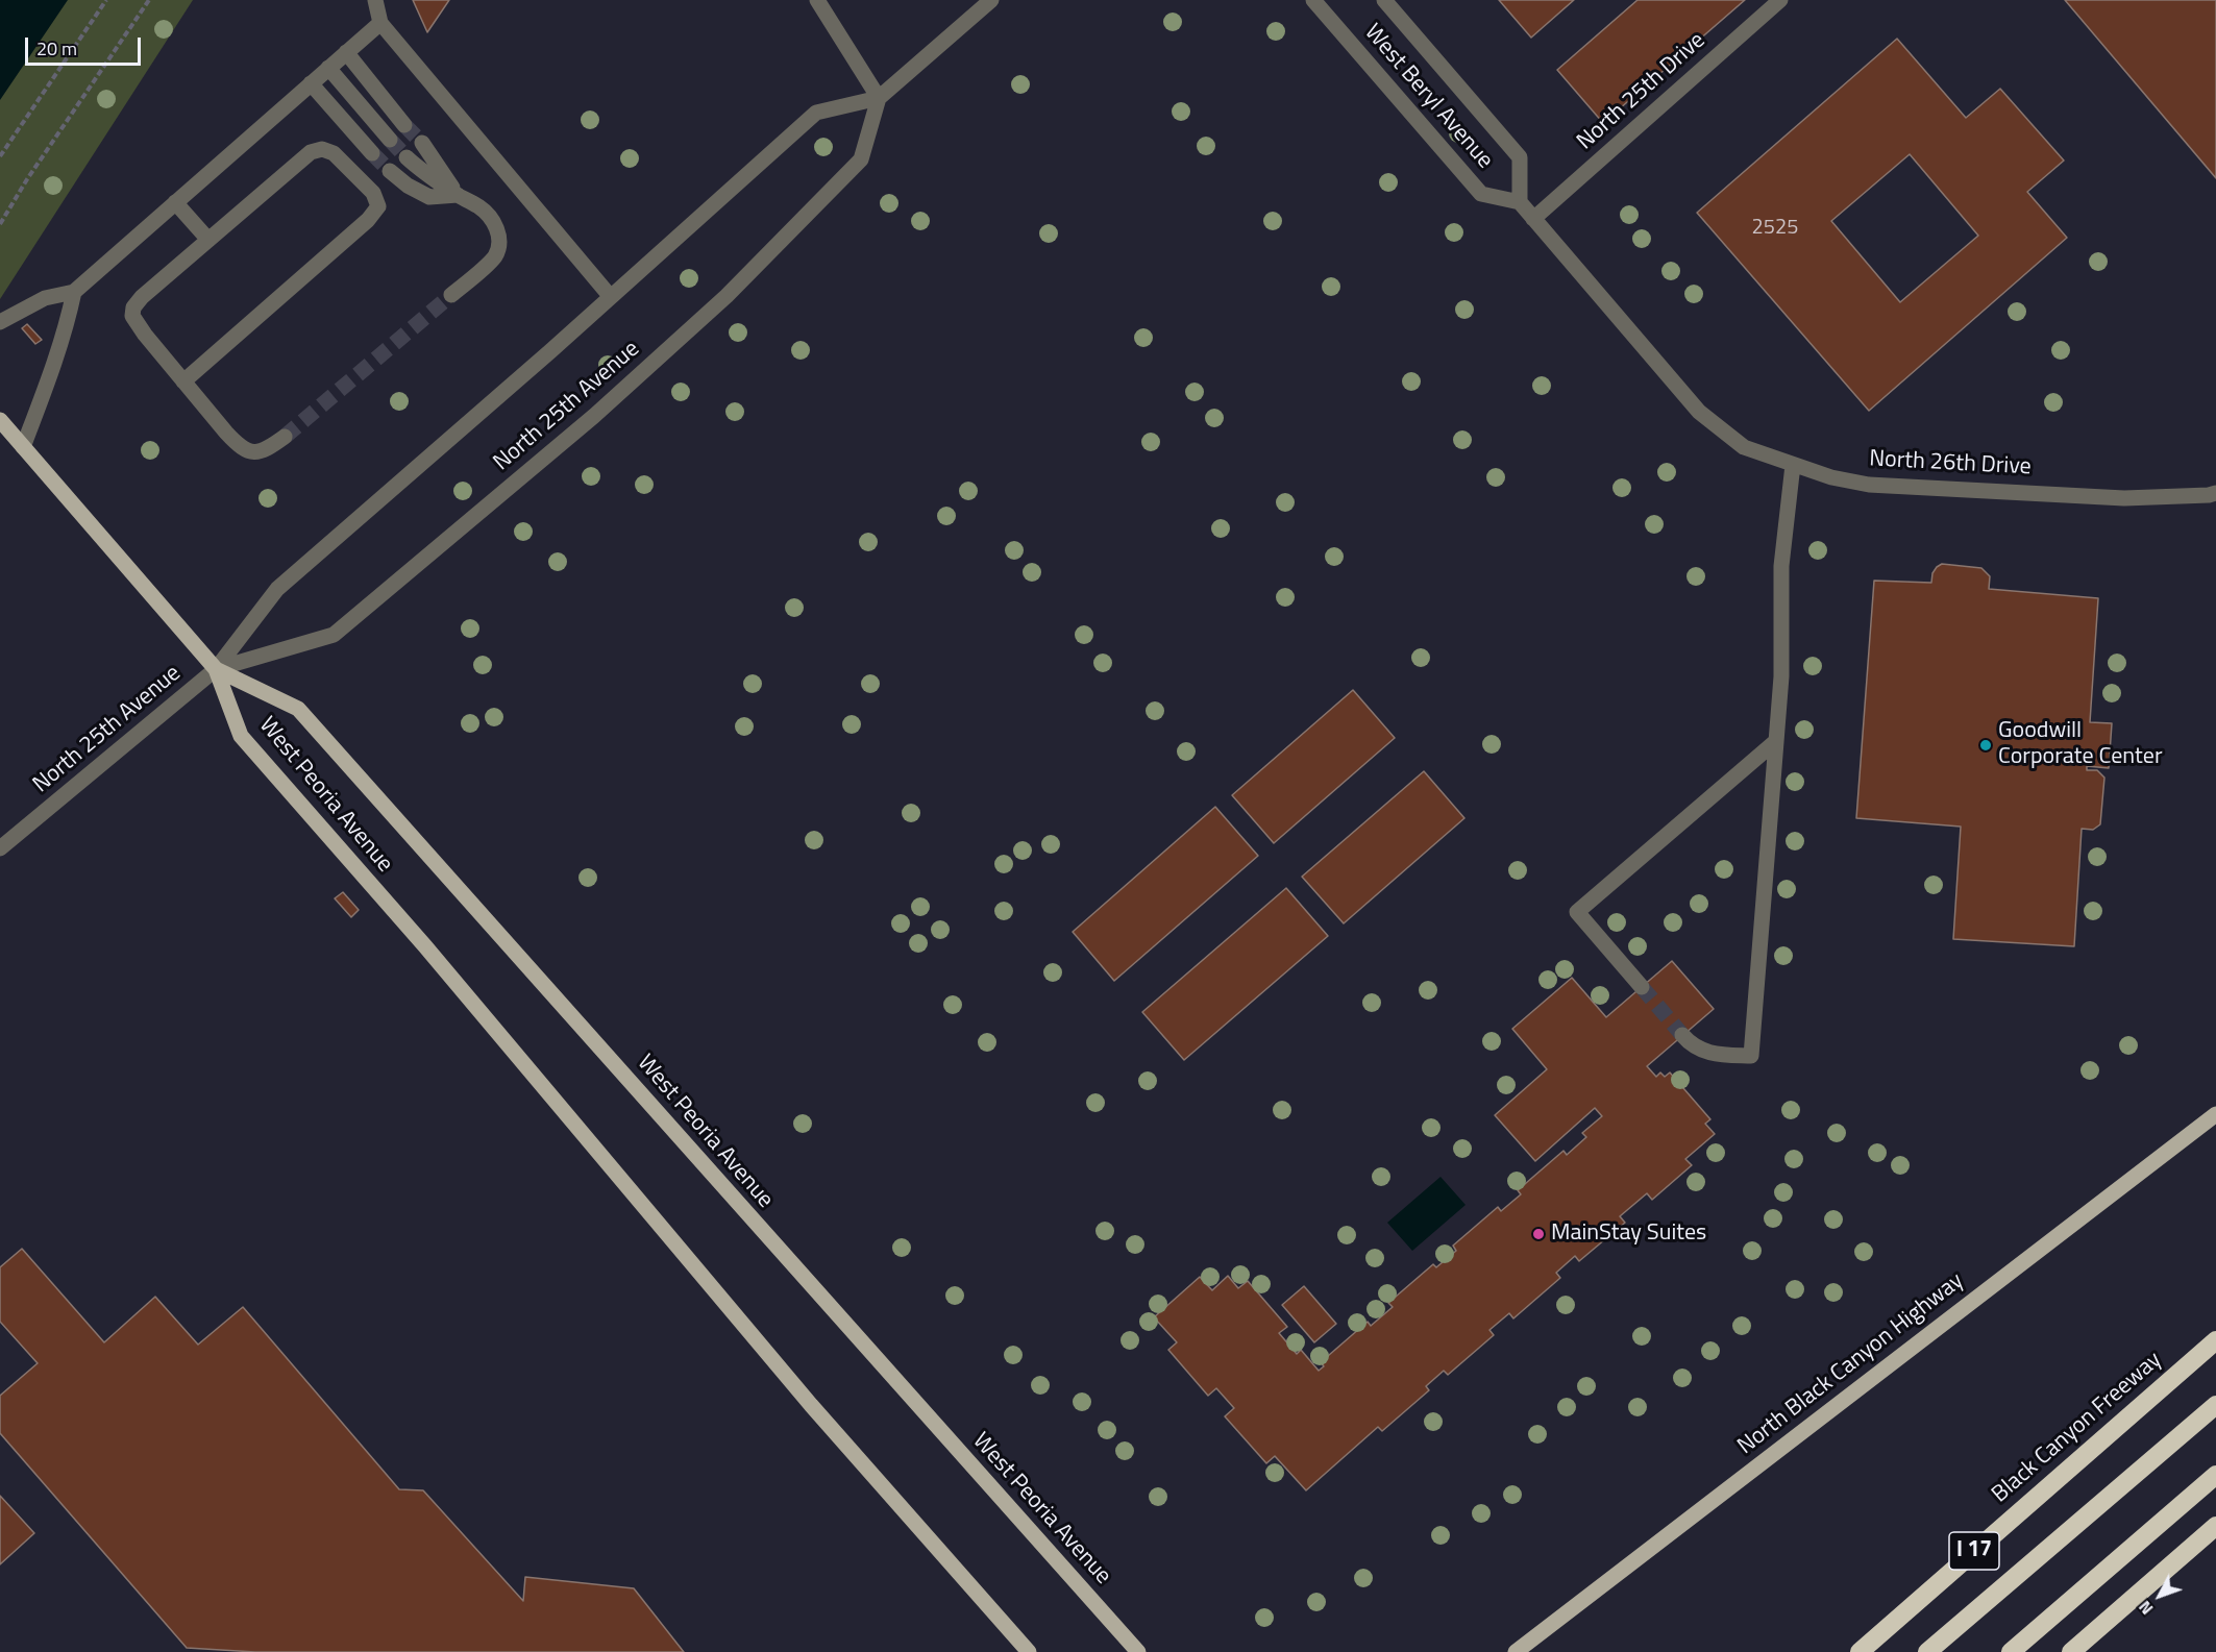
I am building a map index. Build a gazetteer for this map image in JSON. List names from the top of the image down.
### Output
{
  "streets": {
    "highway": ["Black Canyon Freeway", "I 17"],
    "main road": ["West Peoria Avenue", "North Black Canyon Highway"],
    "street": [
      "North 25th Drive",
      "West Beryl Avenue",
      "North 25th Avenue",
      "North 26th Drive"
    ]
  },
  "crossings": [
    ["North 25th Drive", "North 26th Drive"],
    ["North 25th Avenue", "West Peoria Avenue"]
  ],
  "places": ["Goodwill Corporate Center", "MainStay Suites"],
  "house_numbers": ["2525"],
  "scale_bar": "20 m",
  "north": "bottom left"
}
